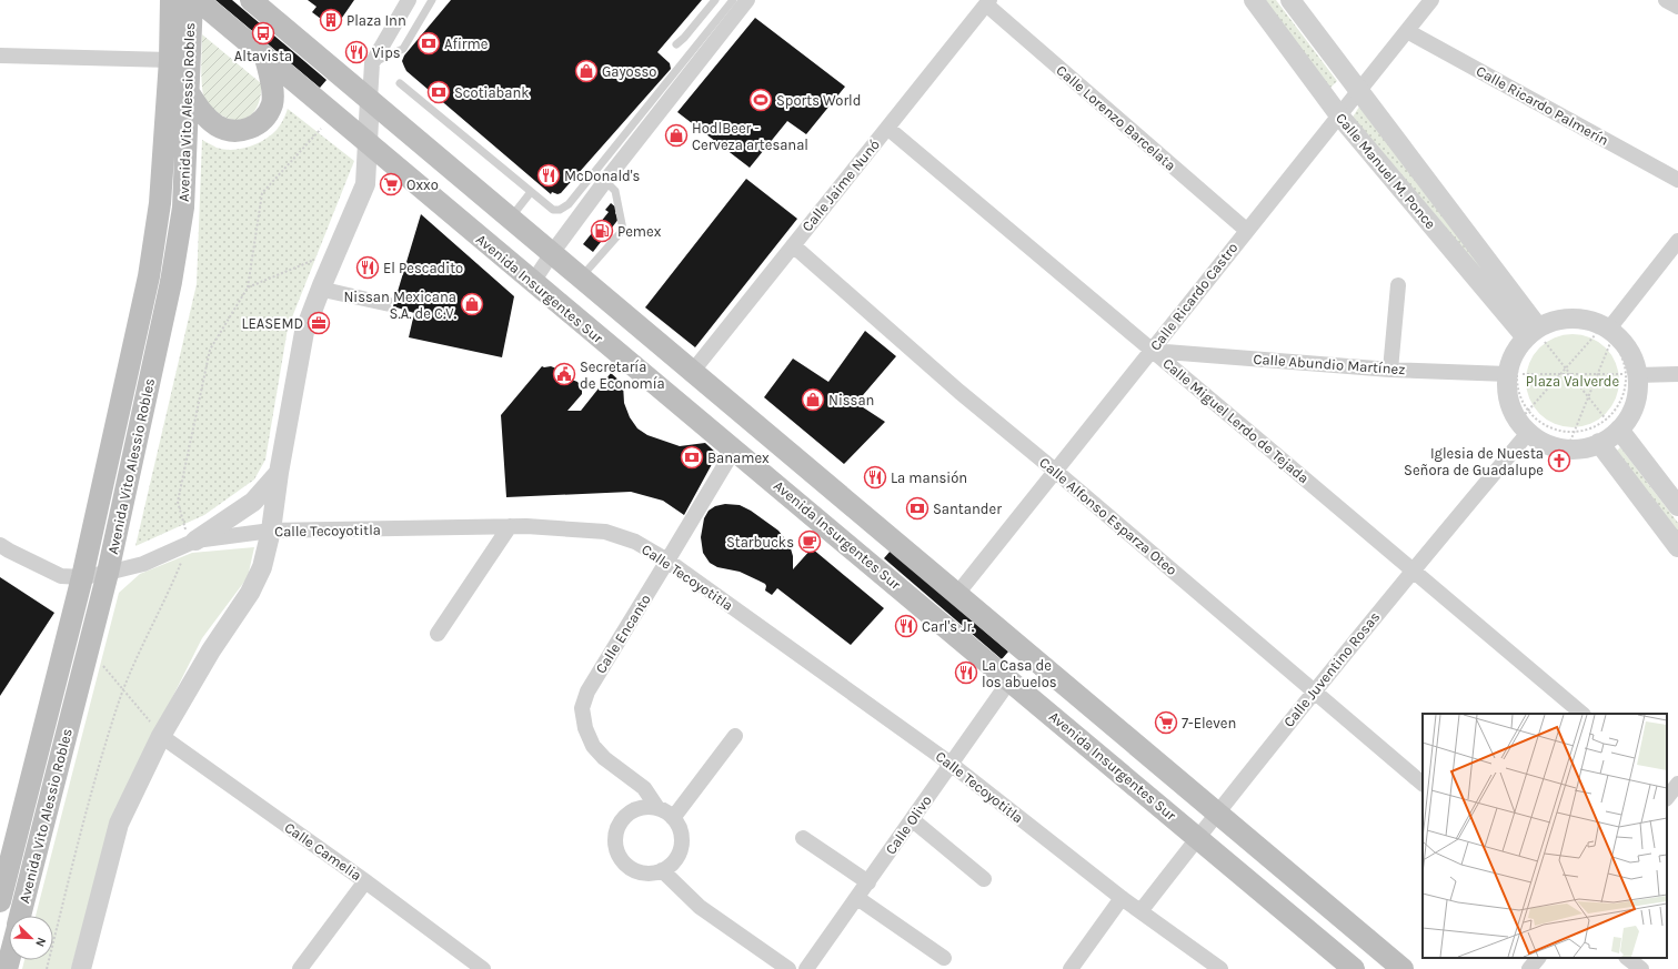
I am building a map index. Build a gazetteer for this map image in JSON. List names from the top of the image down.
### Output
{
  "streets": {
    "main road": ["Avenida Vito Alessio Robles", "Avenida Insurgentes Sur"],
    "street": [
      "Calle Ricardo Palmerín",
      "Calle Lorenzo Barcelata",
      "Calle Manuel M. Ponce",
      "Calle Jaime Nunó",
      "Calle Ricardo Castro",
      "Calle Abundio Martínez",
      "Calle Miguel Lerdo de Tejada",
      "Calle Alfonso Esparza Oteo",
      "Calle Tecoyotitla",
      "Calle Encanto",
      "Calle Juventino Rosas",
      "Calle Olivo",
      "Calle Camelia"
    ]
  },
  "crossings": [
    ["Calle Ricardo Palmerín", "Calle Ricardo Castro"],
    ["Avenida Vito Alessio Robles", "Calle Tecoyotitla"],
    ["Calle Lorenzo Barcelata", "Calle Jaime Nunó"],
    ["Calle Lorenzo Barcelata", "Calle Ricardo Castro"],
    ["Calle Manuel M. Ponce", "Calle Ricardo Castro"],
    ["Calle Jaime Nunó", "Calle Miguel Lerdo de Tejada"],
    ["Calle Jaime Nunó", "Calle Alfonso Esparza Oteo"],
    ["Avenida Insurgentes Sur", "Calle Encanto"],
    ["Avenida Insurgentes Sur", "Calle Juventino Rosas"],
    ["Avenida Insurgentes Sur", "Calle Olivo"],
    ["Calle Ricardo Castro", "Calle Abundio Martínez"],
    ["Calle Ricardo Castro", "Calle Miguel Lerdo de Tejada"],
    ["Calle Ricardo Castro", "Calle Alfonso Esparza Oteo"],
    ["Calle Abundio Martínez", "Calle Miguel Lerdo de Tejada"],
    ["Calle Miguel Lerdo de Tejada", "Calle Juventino Rosas"],
    ["Calle Alfonso Esparza Oteo", "Calle Juventino Rosas"],
    ["Calle Tecoyotitla", "Calle Encanto"],
    ["Calle Tecoyotitla", "Calle Juventino Rosas"],
    ["Calle Tecoyotitla", "Calle Olivo"]
  ],
  "parks": ["Plaza Valverde"],
  "places": {
    "building": ["Plaza Inn"],
    "bus stop": ["Altavista"],
    "bank": [
      "Afirme",
      "Scotiabank",
      "Banamex",
      "Santander"
    ],
    "restaurant": [
      "Vips",
      "McDonald's",
      "El Pescadito",
      "La mansión",
      "Carl's Jr.",
      "La Casa de los abuelos"
    ],
    "shop": [
      "Gayosso",
      "HodlBeer - Cerveza artesanal",
      "Nissan Mexicana S.A. de C.V.",
      "Nissan"
    ],
    "sports": ["Sports World"],
    "supermarket": ["Oxxo", "7-Eleven"],
    "fuel station": ["Pemex"],
    "office": ["LEASEMD"],
    "public building": ["Secretaría de Economía"],
    "church": ["Iglesia de Nuesta Señora de Guadalupe"],
    "cafe": ["Starbucks"]
  },
  "north": "bottom right"
}
